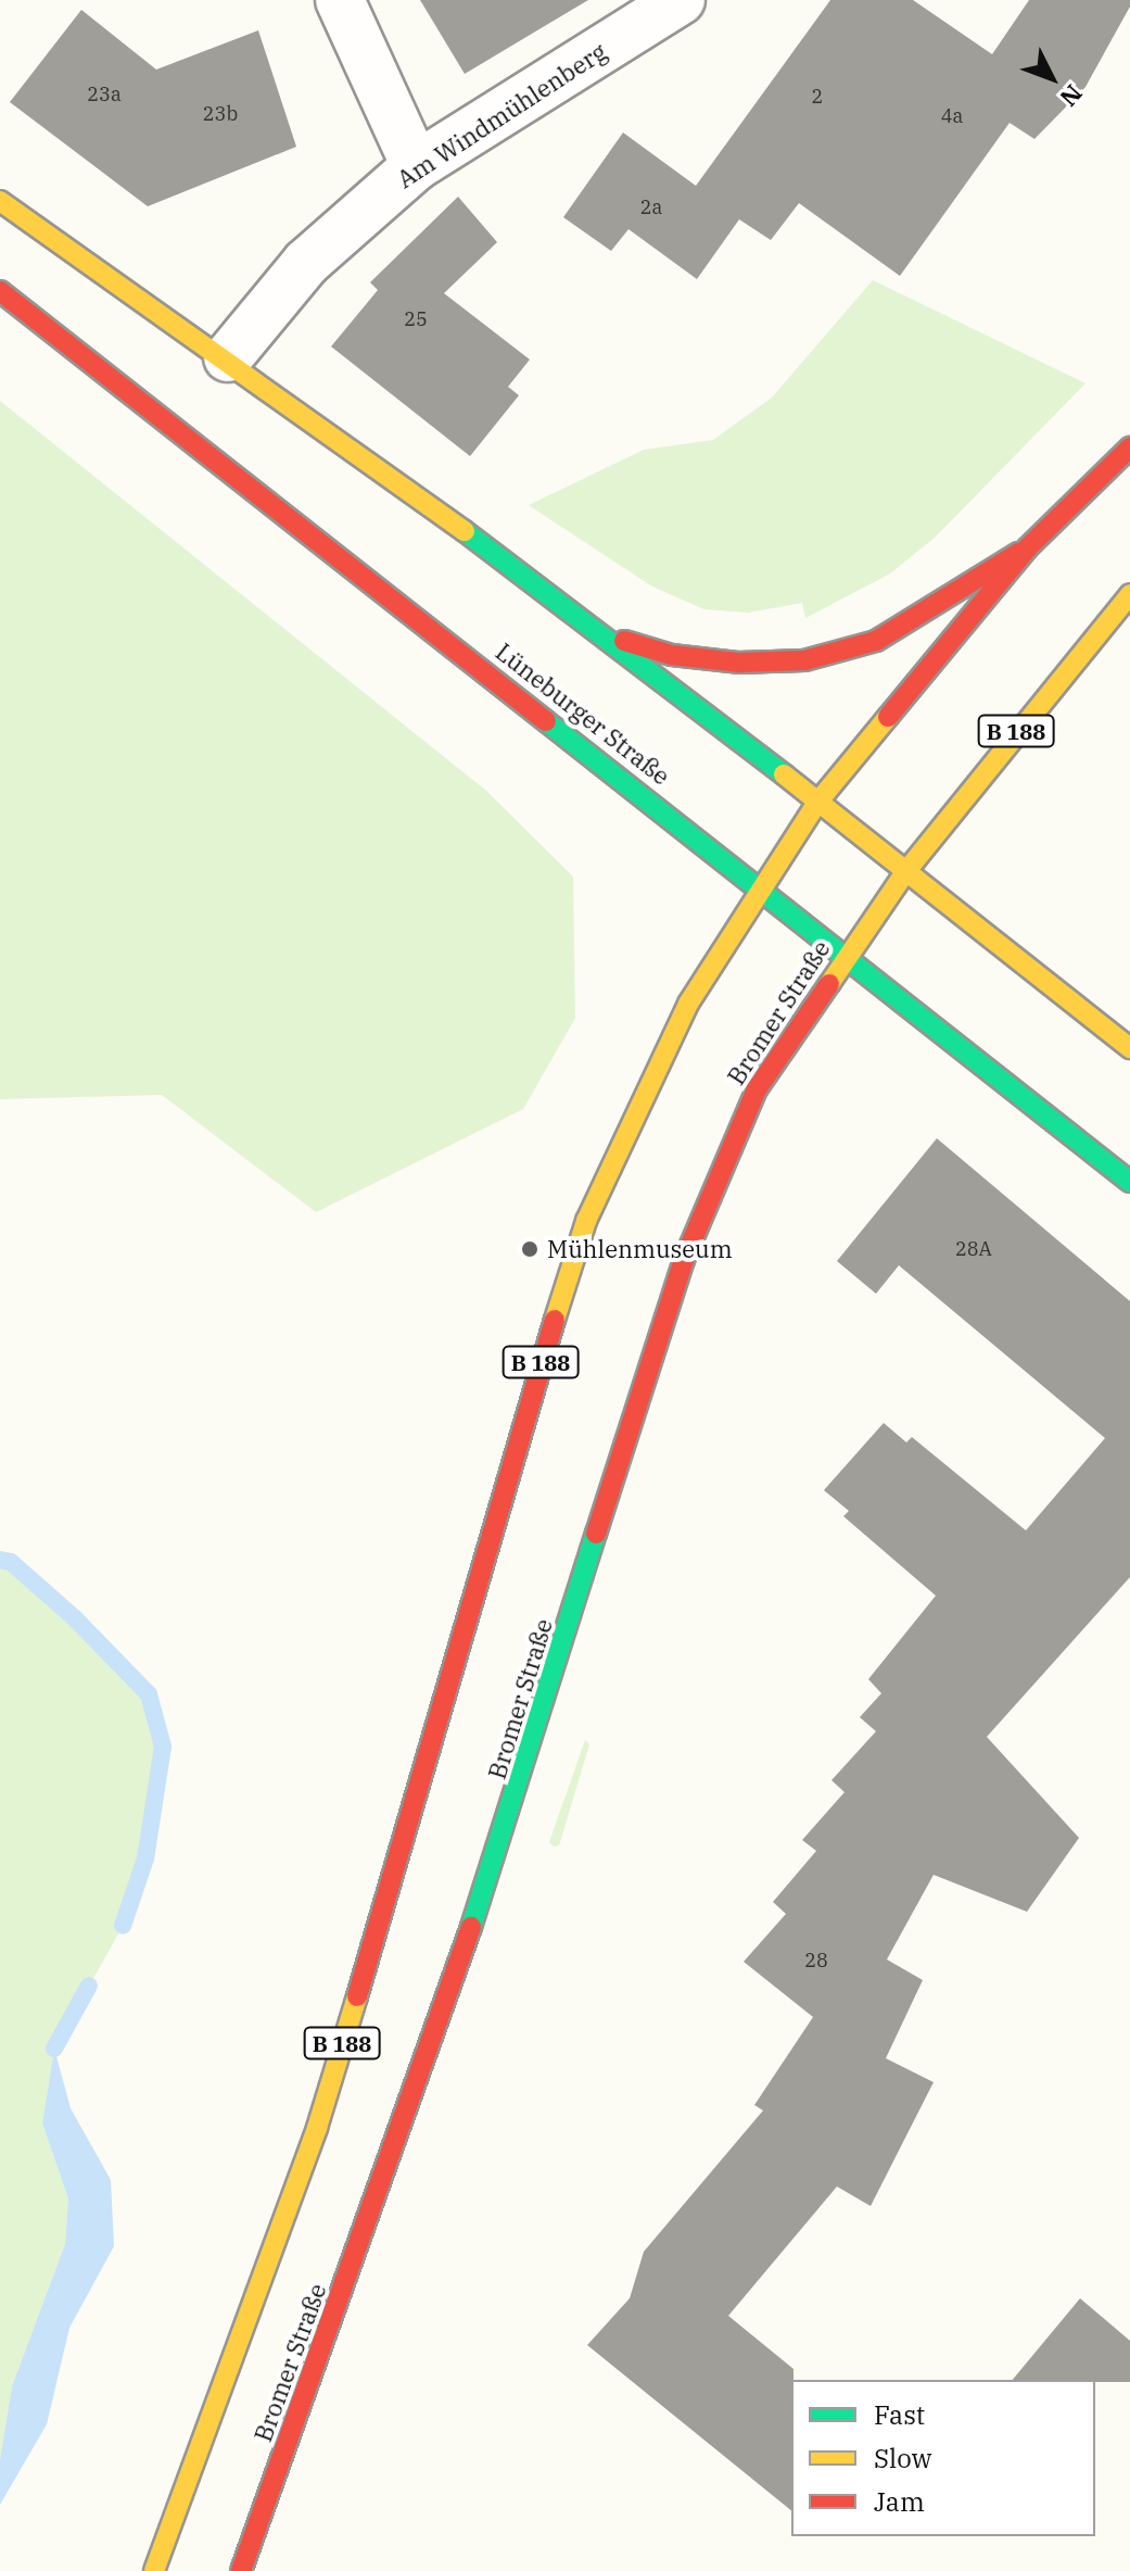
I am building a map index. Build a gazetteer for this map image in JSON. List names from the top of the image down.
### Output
{
  "streets": {
    "main road": ["Lüneburger Straße", "B 188", "Bromer Straße"],
    "street": ["Am Windmühlenberg"]
  },
  "crossings": [
    ["Lüneburger Straße", "B 188"],
    ["Lüneburger Straße", "Bromer Straße"],
    ["B 188", "Bromer Straße"]
  ],
  "places": ["Mühlenmuseum"],
  "house_numbers": [
    "23a",
    "2",
    "23b",
    "4a",
    "2a",
    "25",
    "28A",
    "28"
  ],
  "legend": ["Fast", "Slow", "Jam"],
  "north": "bottom right"
}
